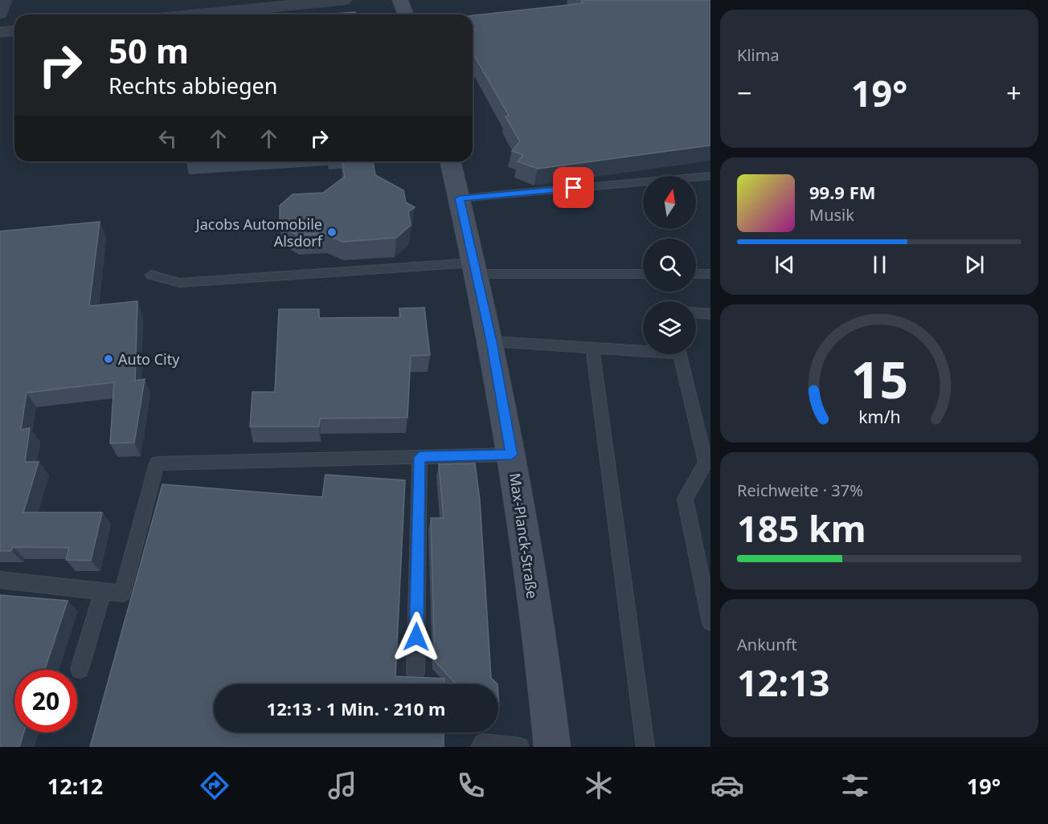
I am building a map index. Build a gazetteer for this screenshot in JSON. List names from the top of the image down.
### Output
{
  "streets": {
    "street": ["Max-Planck-Straße"]
  },
  "places": ["Jacobs Automobile Alsdorf", "Auto City"],
  "north": "top",
  "page": {
    "tile": [
      "Klima",
      ["Reichweite · 37%", "185 km"],
      ["Ankunft", "12:13"]
    ],
    "turn": ["50 m", "Rechts abbiegen"],
    "heat": ["−", "19°", "+"],
    "song": ["99.9 FM", "Musik"],
    "limit": "20",
    "trip": "12:13 · 1 Min. · 210 m",
    "tabs": ["12:12", "19°"],
    "gauge": ["15", "km/h"]
  }
}
